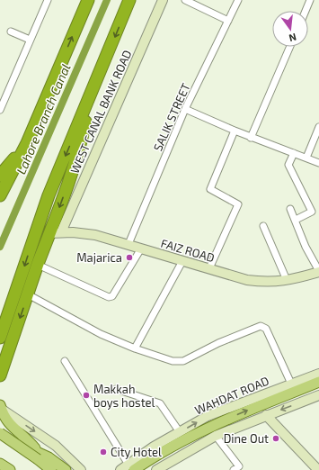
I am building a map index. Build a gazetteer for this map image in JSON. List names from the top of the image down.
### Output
{
  "streets": {
    "street": [
      "WEST CANAL BANK ROAD",
      "SALIK STREET",
      "FAIZ ROAD",
      "WAHDAT ROAD"
    ]
  },
  "crossings": [
    ["WEST CANAL BANK ROAD", "FAIZ ROAD"],
    ["SALIK STREET", "FAIZ ROAD"]
  ],
  "water": ["Lahore Branch Canal"],
  "places": [
    "Majarica",
    "Makkah boys hostel",
    "Dine Out",
    "City Hotel"
  ],
  "north": "bottom"
}
